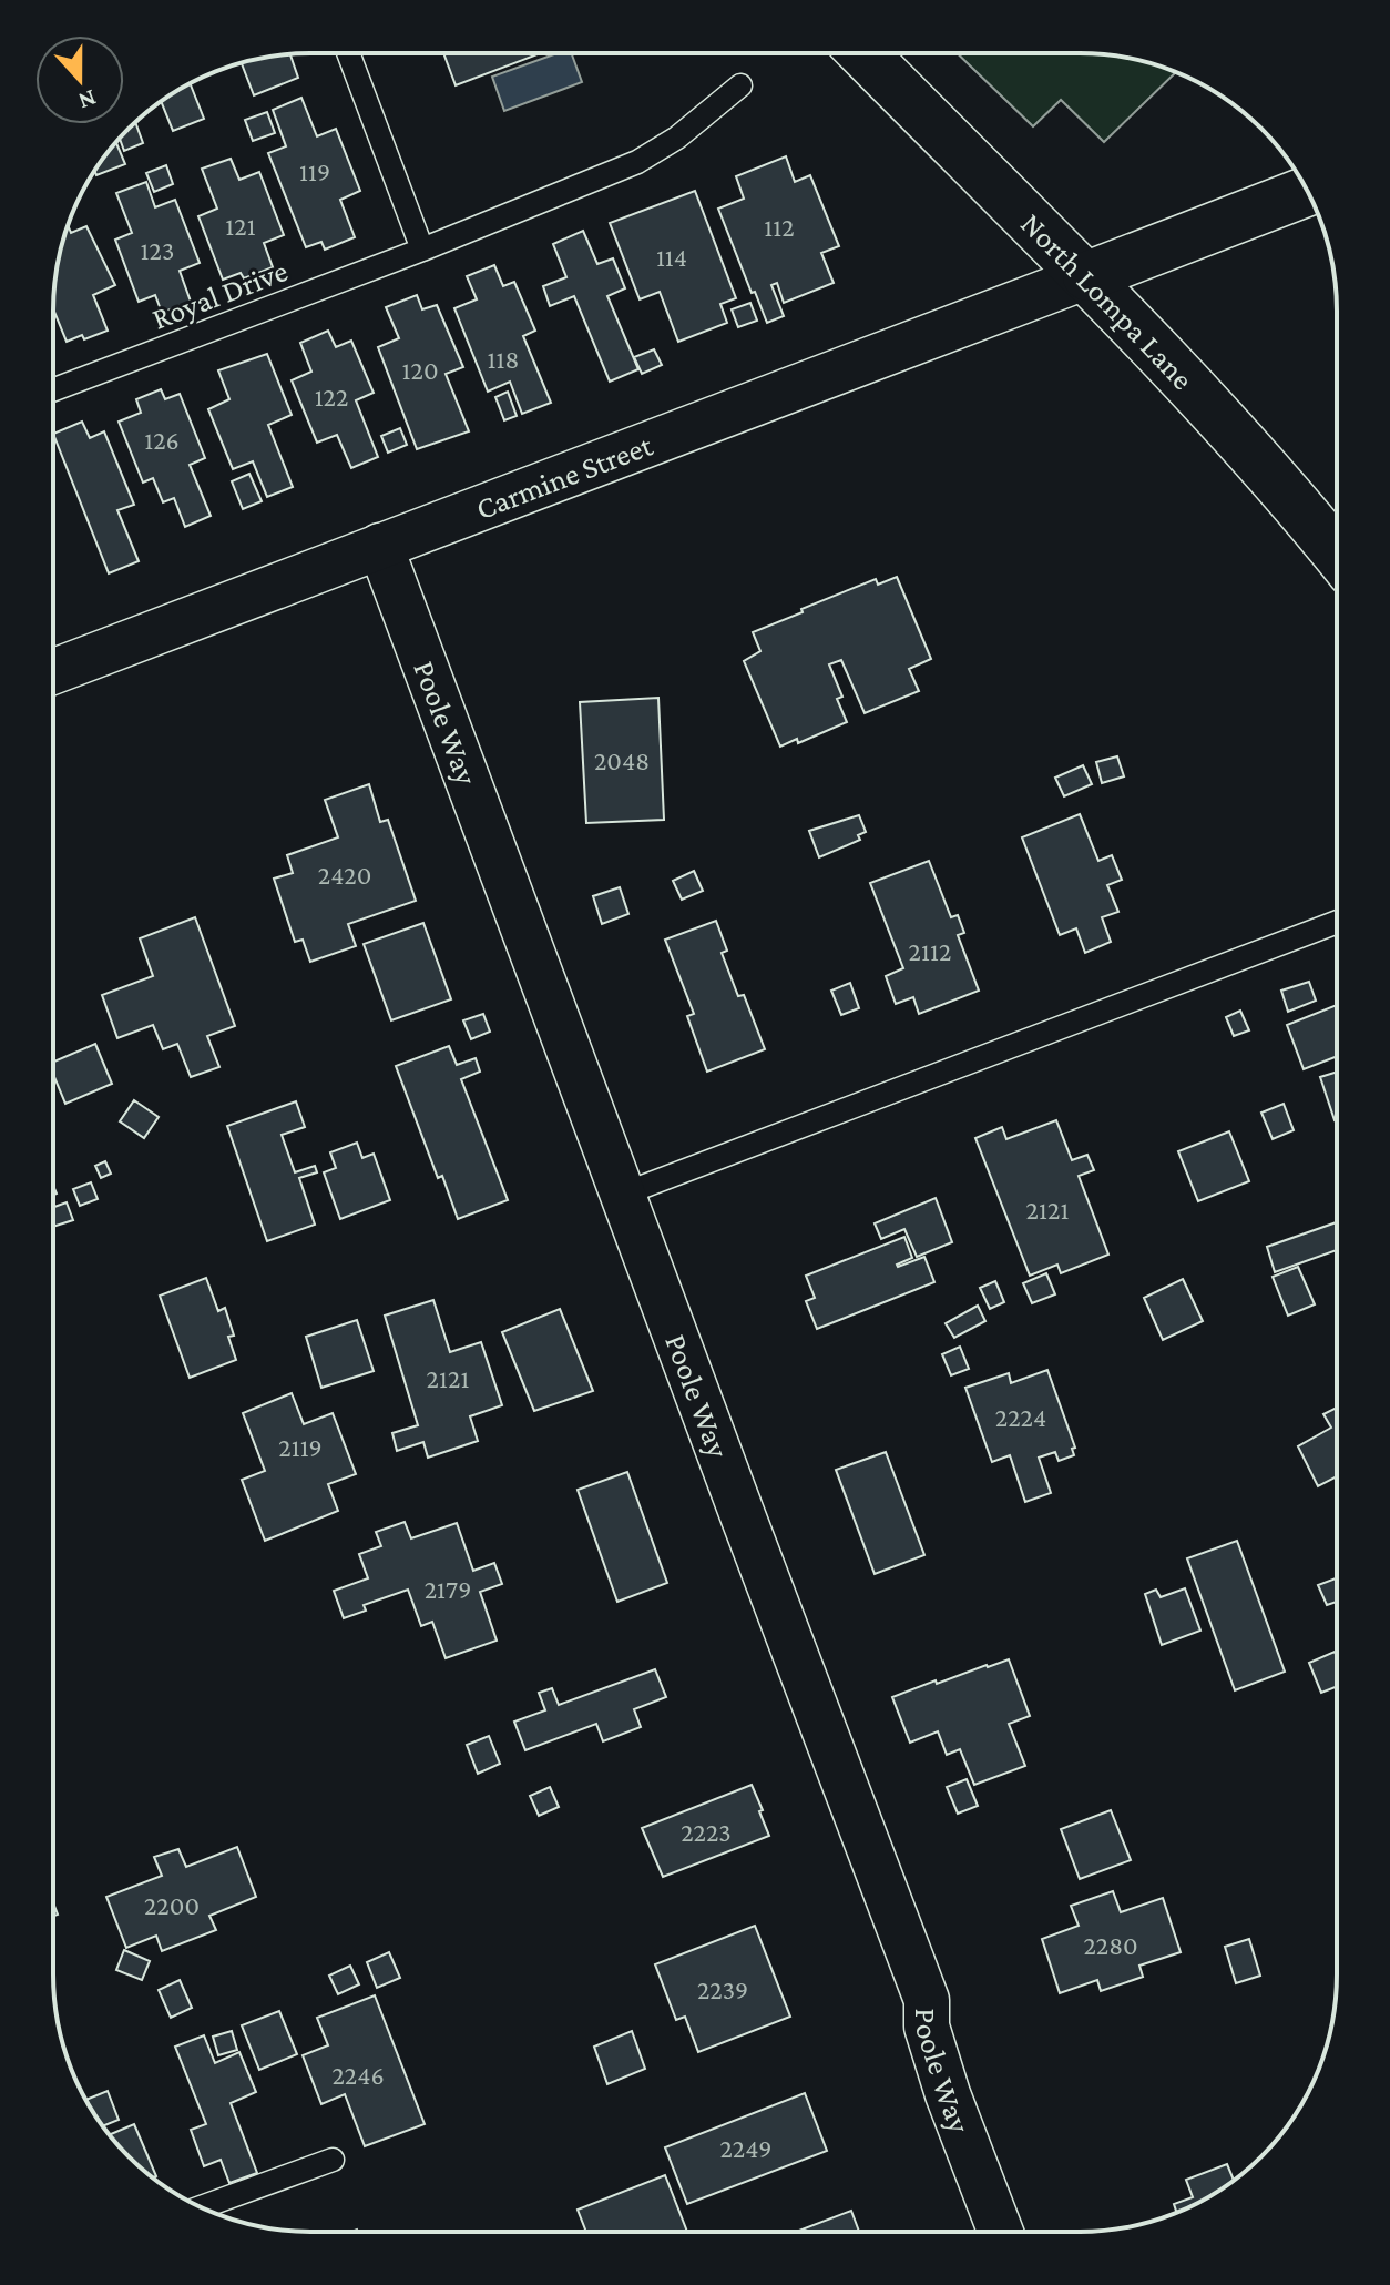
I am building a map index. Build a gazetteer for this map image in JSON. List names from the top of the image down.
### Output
{
  "streets": {
    "street": ["North Lompa Lane", "Carmine Street", "Poole Way"],
    "lane": ["Royal Drive"]
  },
  "crossings": [
    ["North Lompa Lane", "Carmine Street"],
    ["Carmine Street", "Poole Way"]
  ],
  "house_numbers": [
    "119",
    "121",
    "112",
    "123",
    "114",
    "118",
    "120",
    "122",
    "126",
    "2048",
    "2420",
    "2112",
    "2121",
    "2121",
    "2224",
    "2119",
    "2179",
    "2223",
    "2200",
    "2280",
    "2239",
    "2246",
    "2249"
  ],
  "north": "bottom"
}
